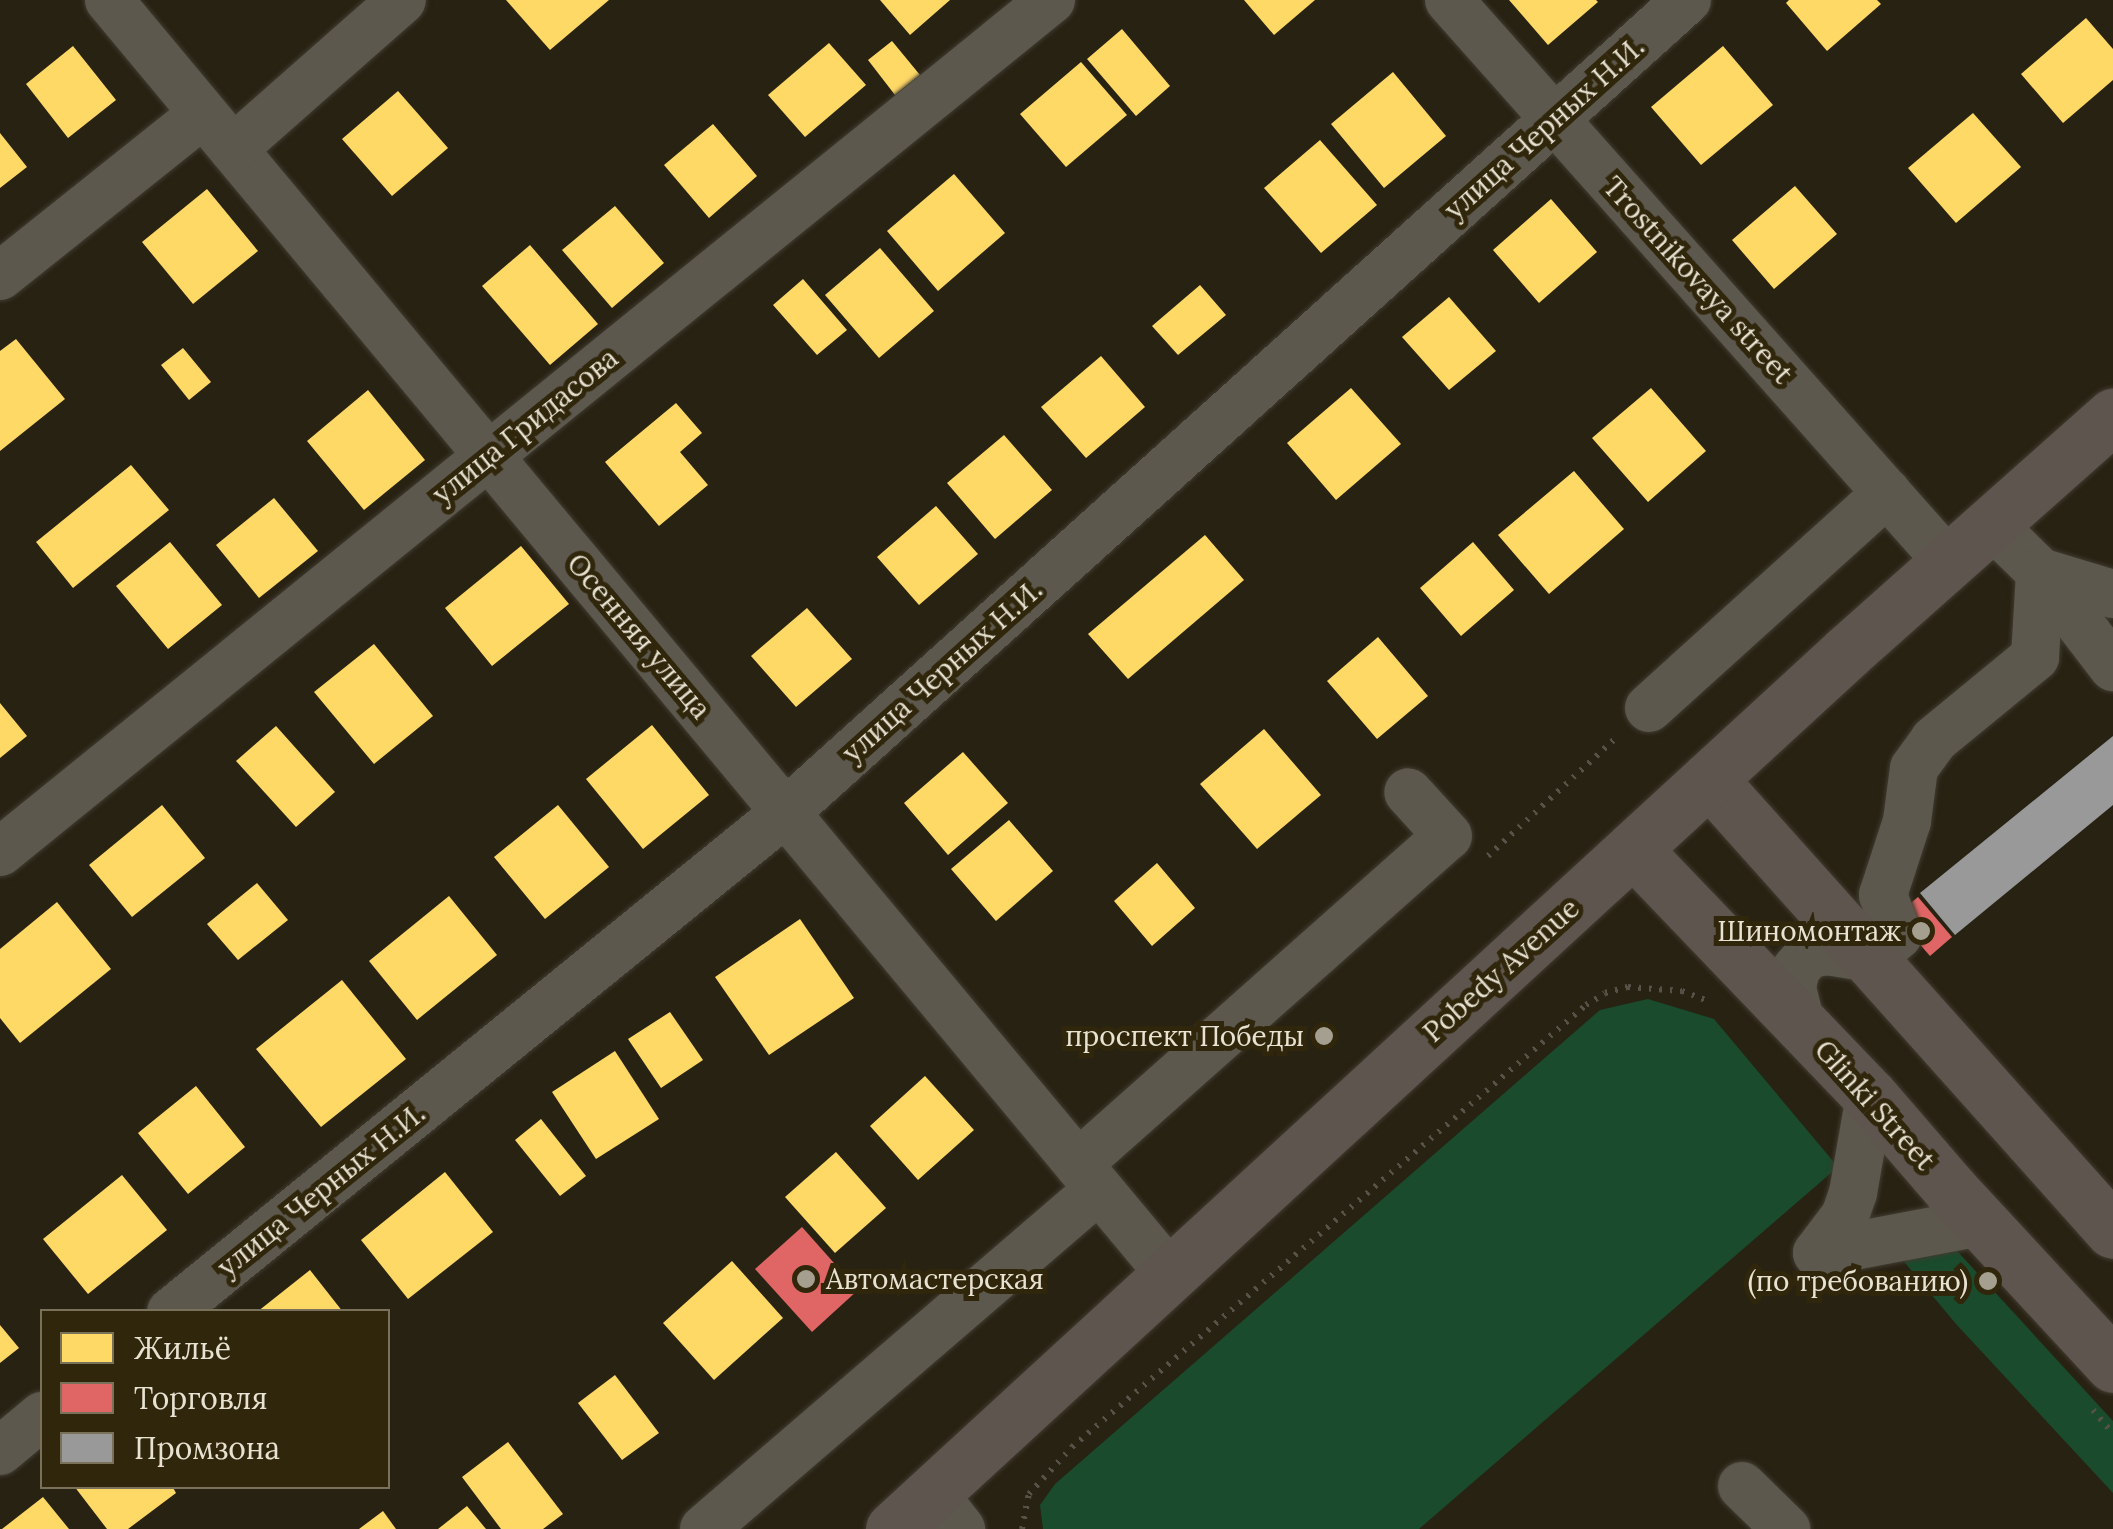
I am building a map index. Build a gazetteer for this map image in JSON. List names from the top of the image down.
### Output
{
  "streets": {
    "main road": ["Pobedy Avenue", "Glinki Street"],
    "street": [
      "улица Черных Н.И.",
      "Trostnikovaya street",
      "улица Гридасова",
      "Осенняя улица"
    ]
  },
  "crossings": [
    ["улица Черных Н.И.", "Trostnikovaya street"],
    ["улица Черных Н.И.", "Осенняя улица"],
    ["Trostnikovaya street", "Pobedy Avenue"],
    ["улица Гридасова", "Осенняя улица"],
    ["Осенняя улица", "Pobedy Avenue"],
    ["Pobedy Avenue", "Glinki Street"]
  ],
  "places": [
    "Шиномонтаж",
    "проспект Победы",
    "Автомастерская",
    "(по требованию)"
  ],
  "legend": ["Жильё", "Торговля", "Промзона"]
}
